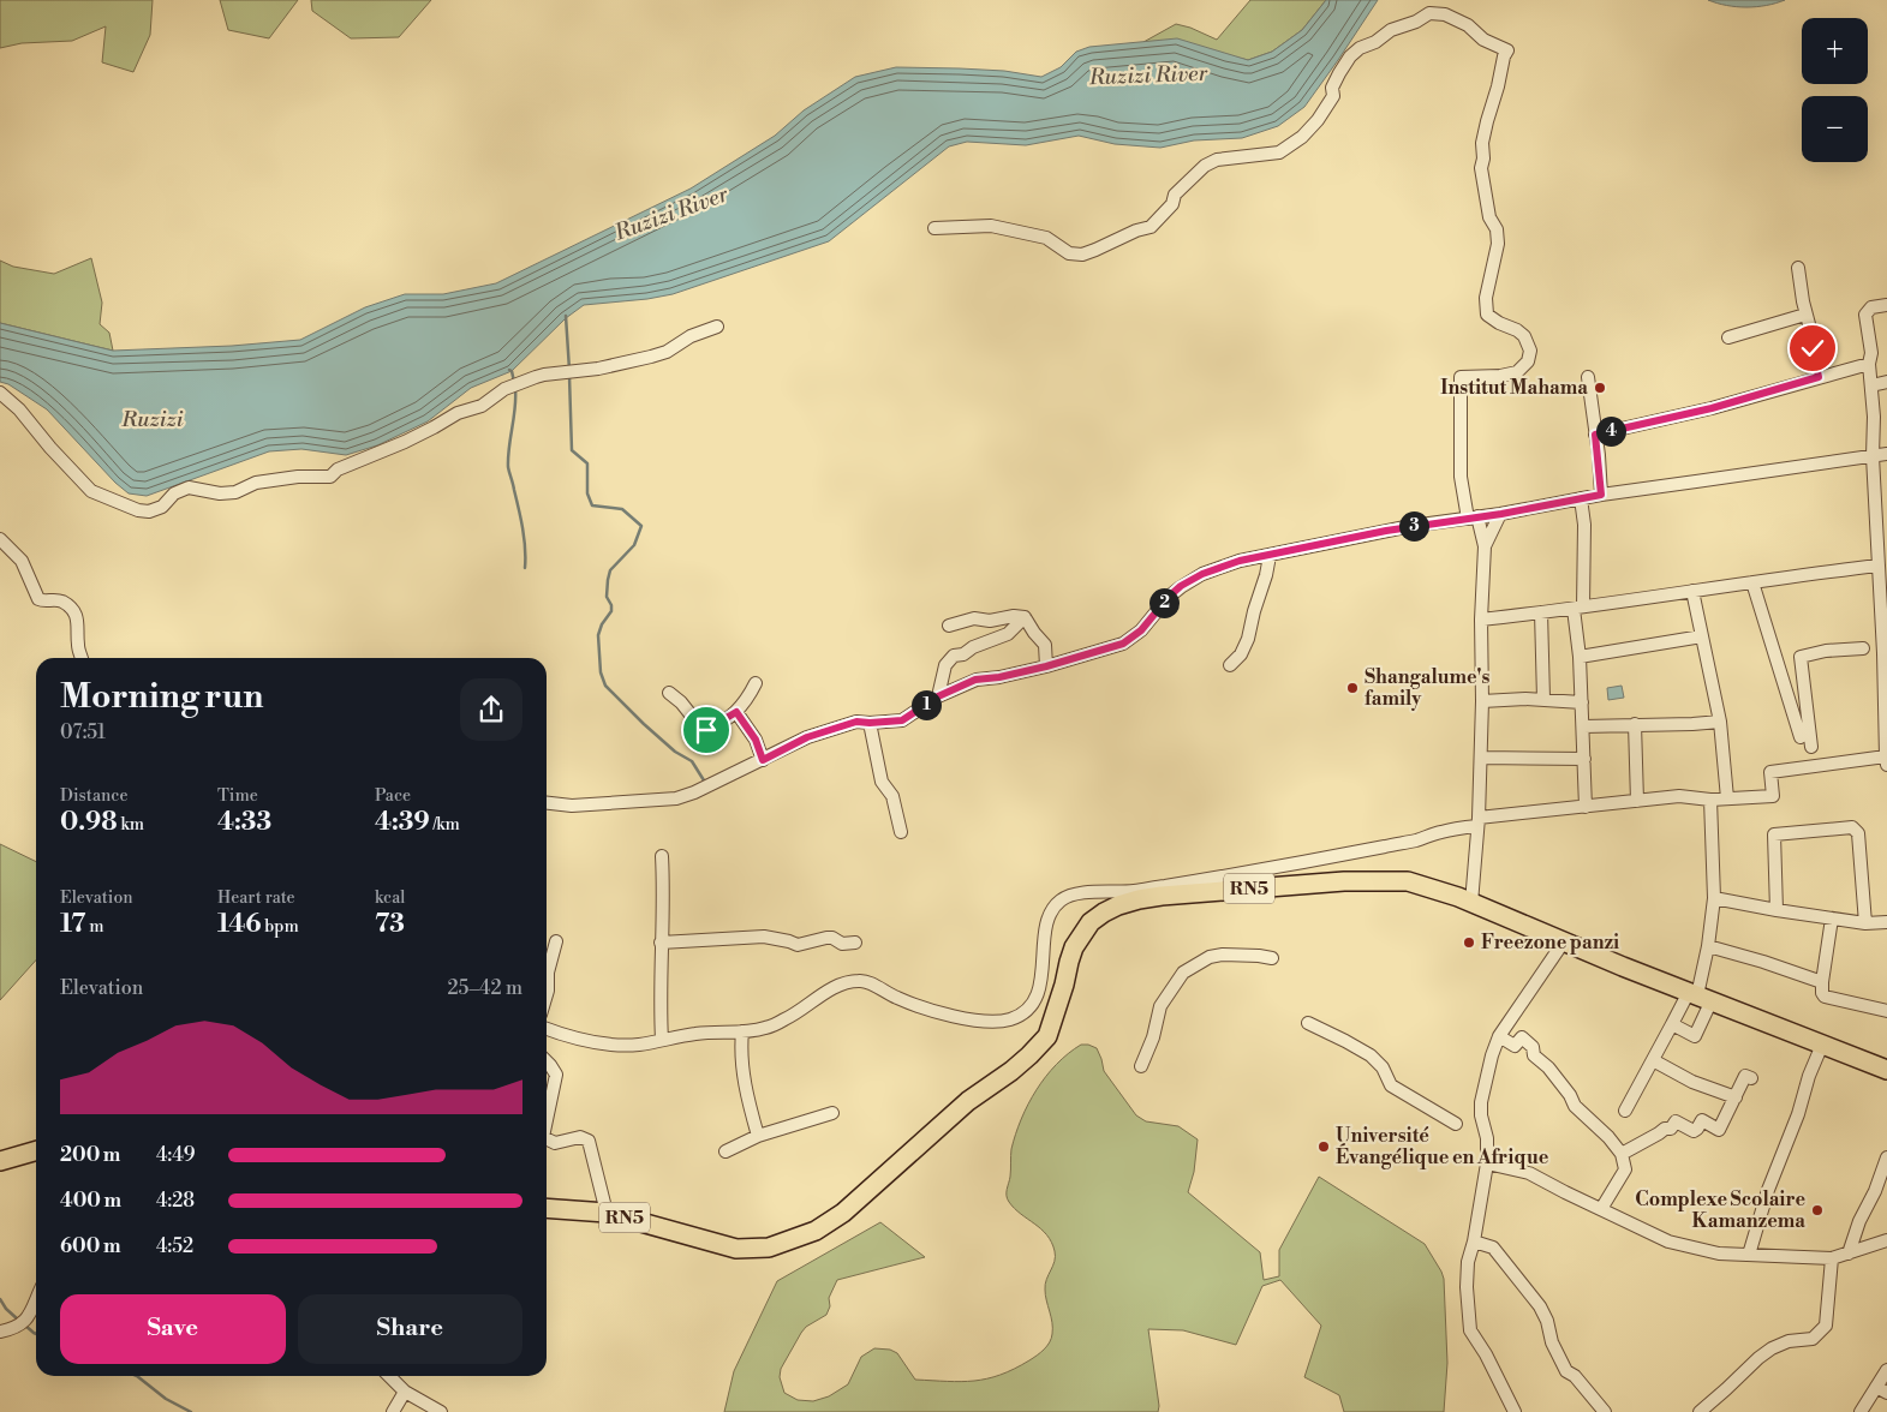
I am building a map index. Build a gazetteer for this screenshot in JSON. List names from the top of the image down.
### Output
{
  "streets": {
    "highway": ["RN5"]
  },
  "water": ["Ruzizi River", "Ruzizi"],
  "places": [
    "Institut Mahama",
    "Shangalume's family",
    "Freezone panzi",
    "Université Évangélique en Afrique",
    "Complexe Scolaire Kamanzema"
  ],
  "page": {
    "map_buttons": ["+", "−"],
    "pins": [
      "4",
      "3",
      "2",
      "1"
    ],
    "heading": ["Morning run", "07:51"],
    "stats": [
      ["Distance", "0.98 km"],
      ["Time", "4:33"],
      ["Pace", "4:39 /km"],
      ["Elevation", "17 m"],
      ["Heart rate", "146 bpm"],
      ["kcal", "73"]
    ],
    "chart": ["Elevation", "25–42 m"],
    "list": [
      {
        "name": "200 m",
        "note": "4:49"
      },
      {
        "name": "400 m",
        "note": "4:28"
      },
      {
        "name": "600 m",
        "note": "4:52"
      }
    ],
    "buttons": ["Save", "Share"]
  }
}
